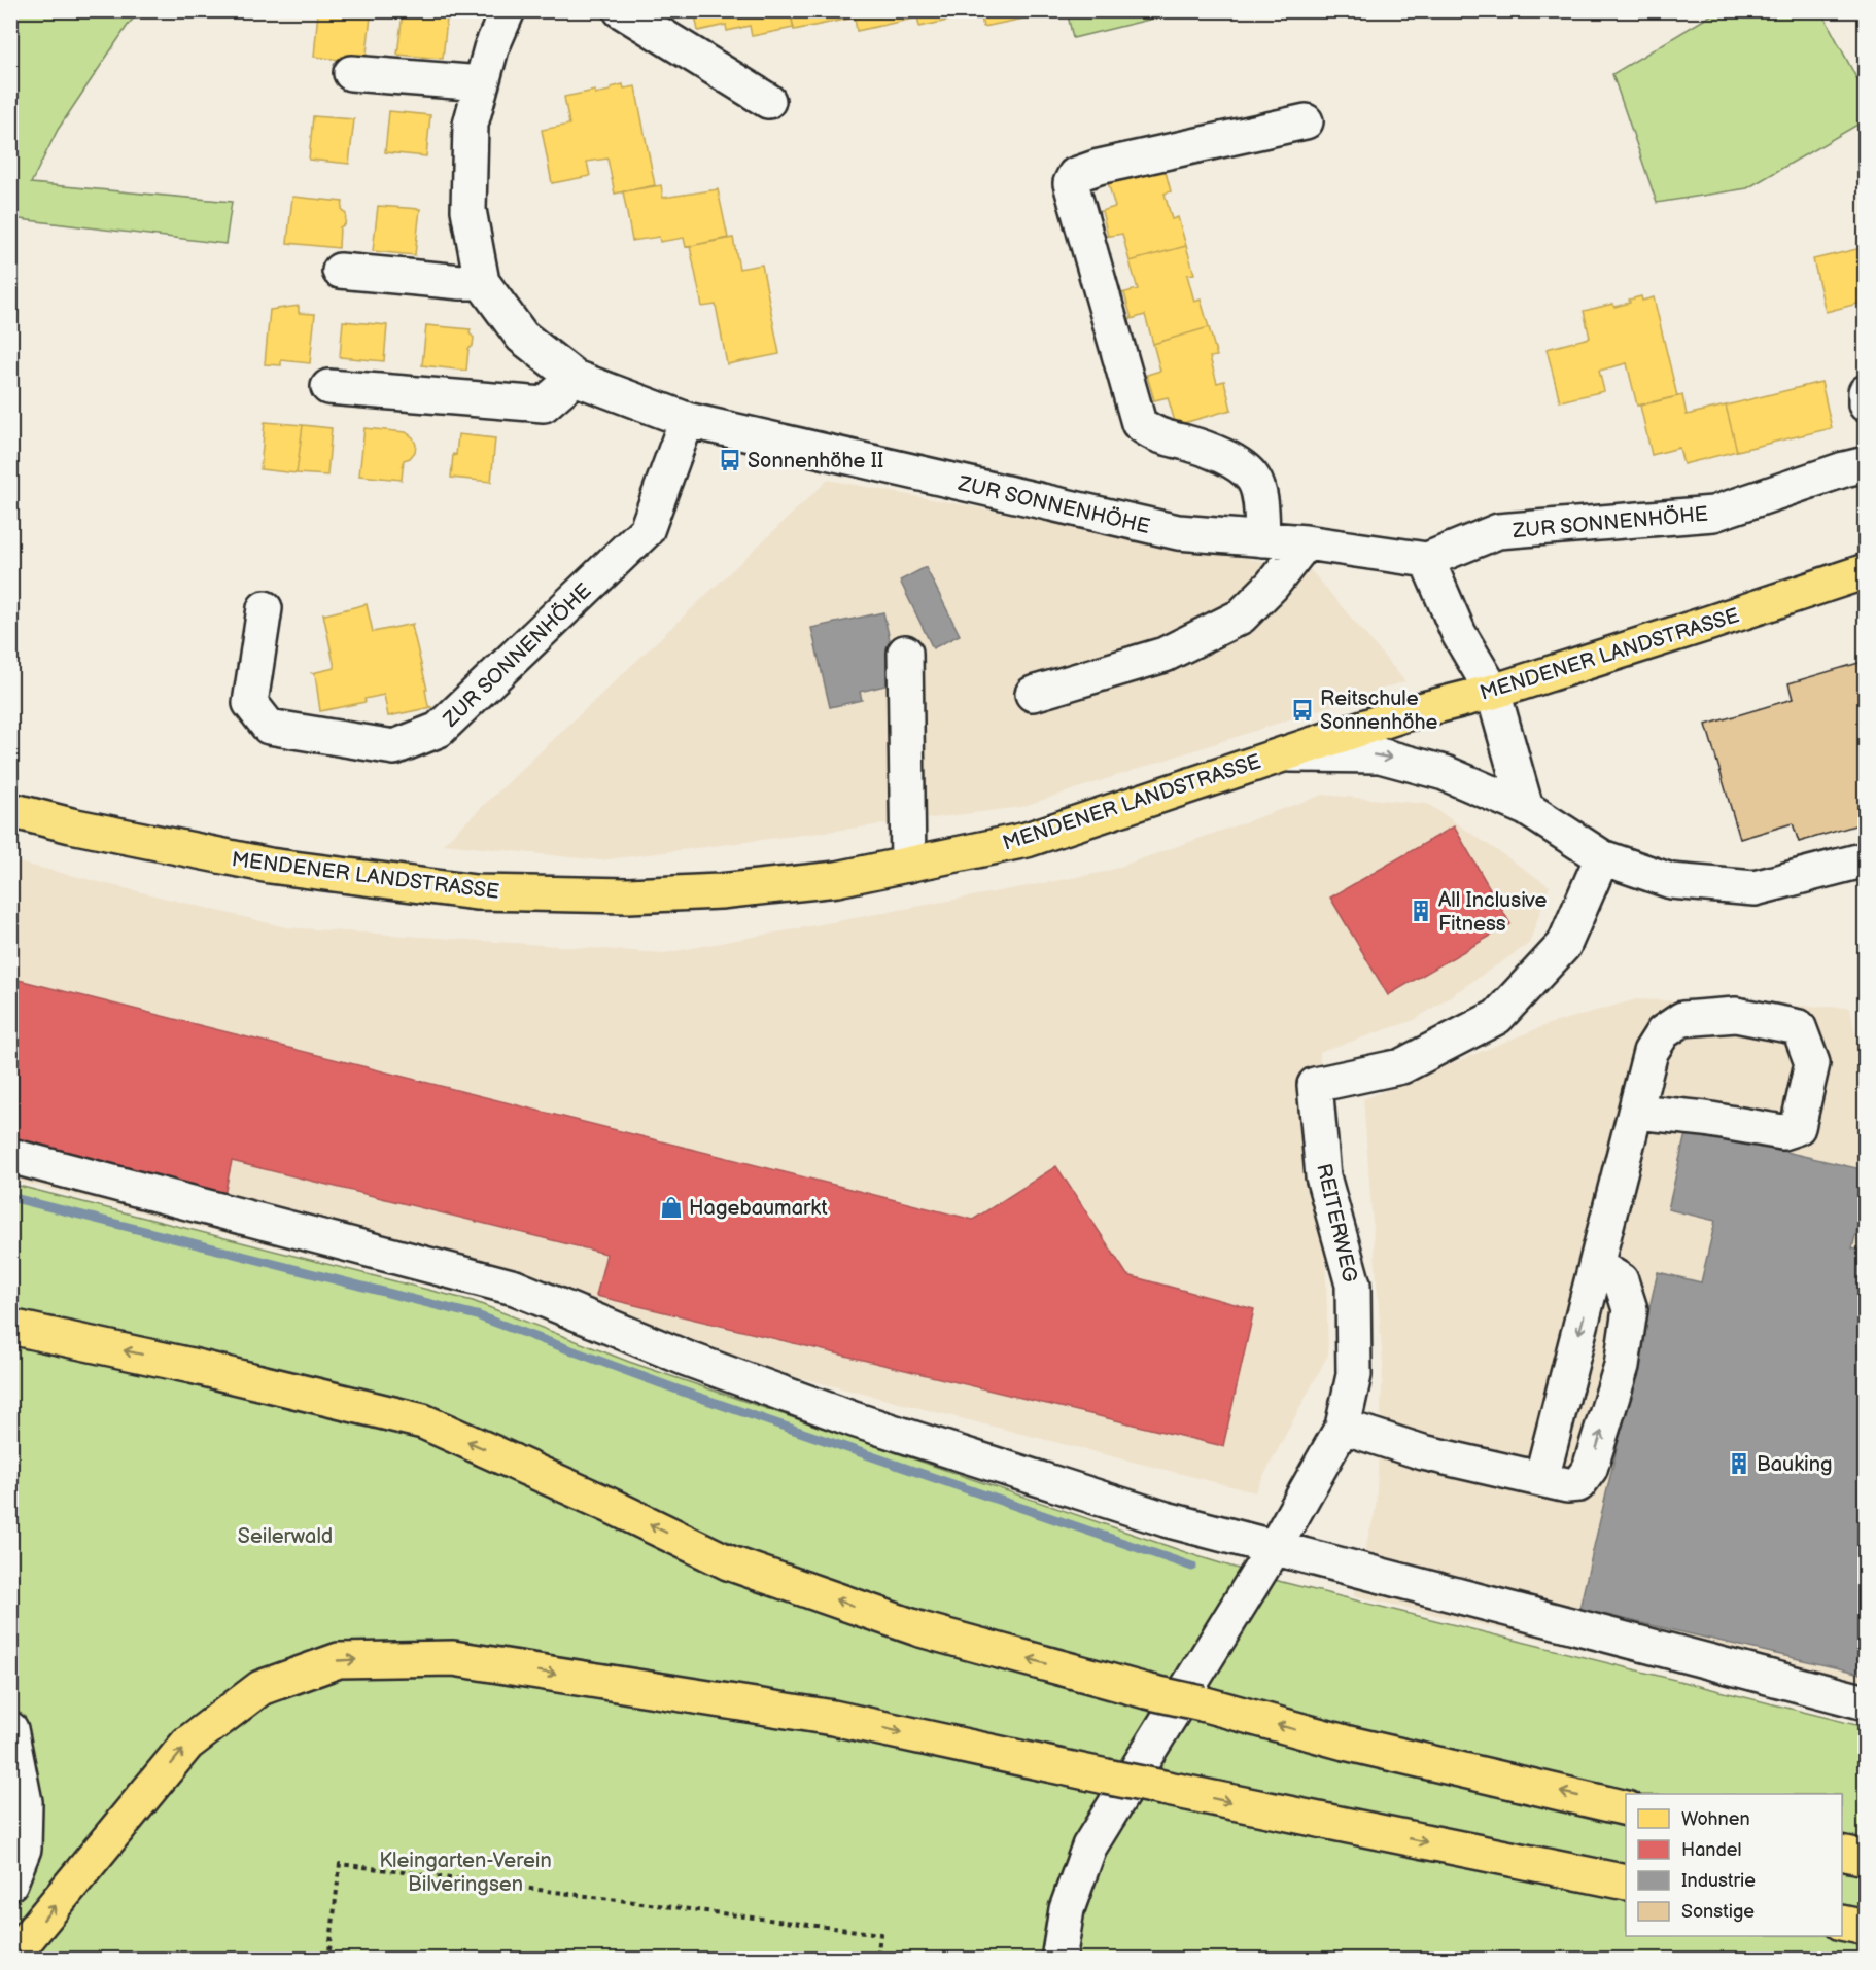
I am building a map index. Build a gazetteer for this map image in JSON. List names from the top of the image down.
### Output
{
  "streets": {
    "main road": ["MENDENER LANDSTRASSE"],
    "street": ["ZUR SONNENHÖHE", "REITERWEG"]
  },
  "parks": ["Seilerwald", "Kleingarten-Verein Bilveringsen"],
  "places": {
    "bus stop": ["Sonnenhöhe II", "Reitschule Sonnenhöhe"],
    "building": ["All Inclusive Fitness", "Bauking"],
    "shop": ["Hagebaumarkt"]
  },
  "legend": [
    "Wohnen",
    "Handel",
    "Industrie",
    "Sonstige"
  ]
}
